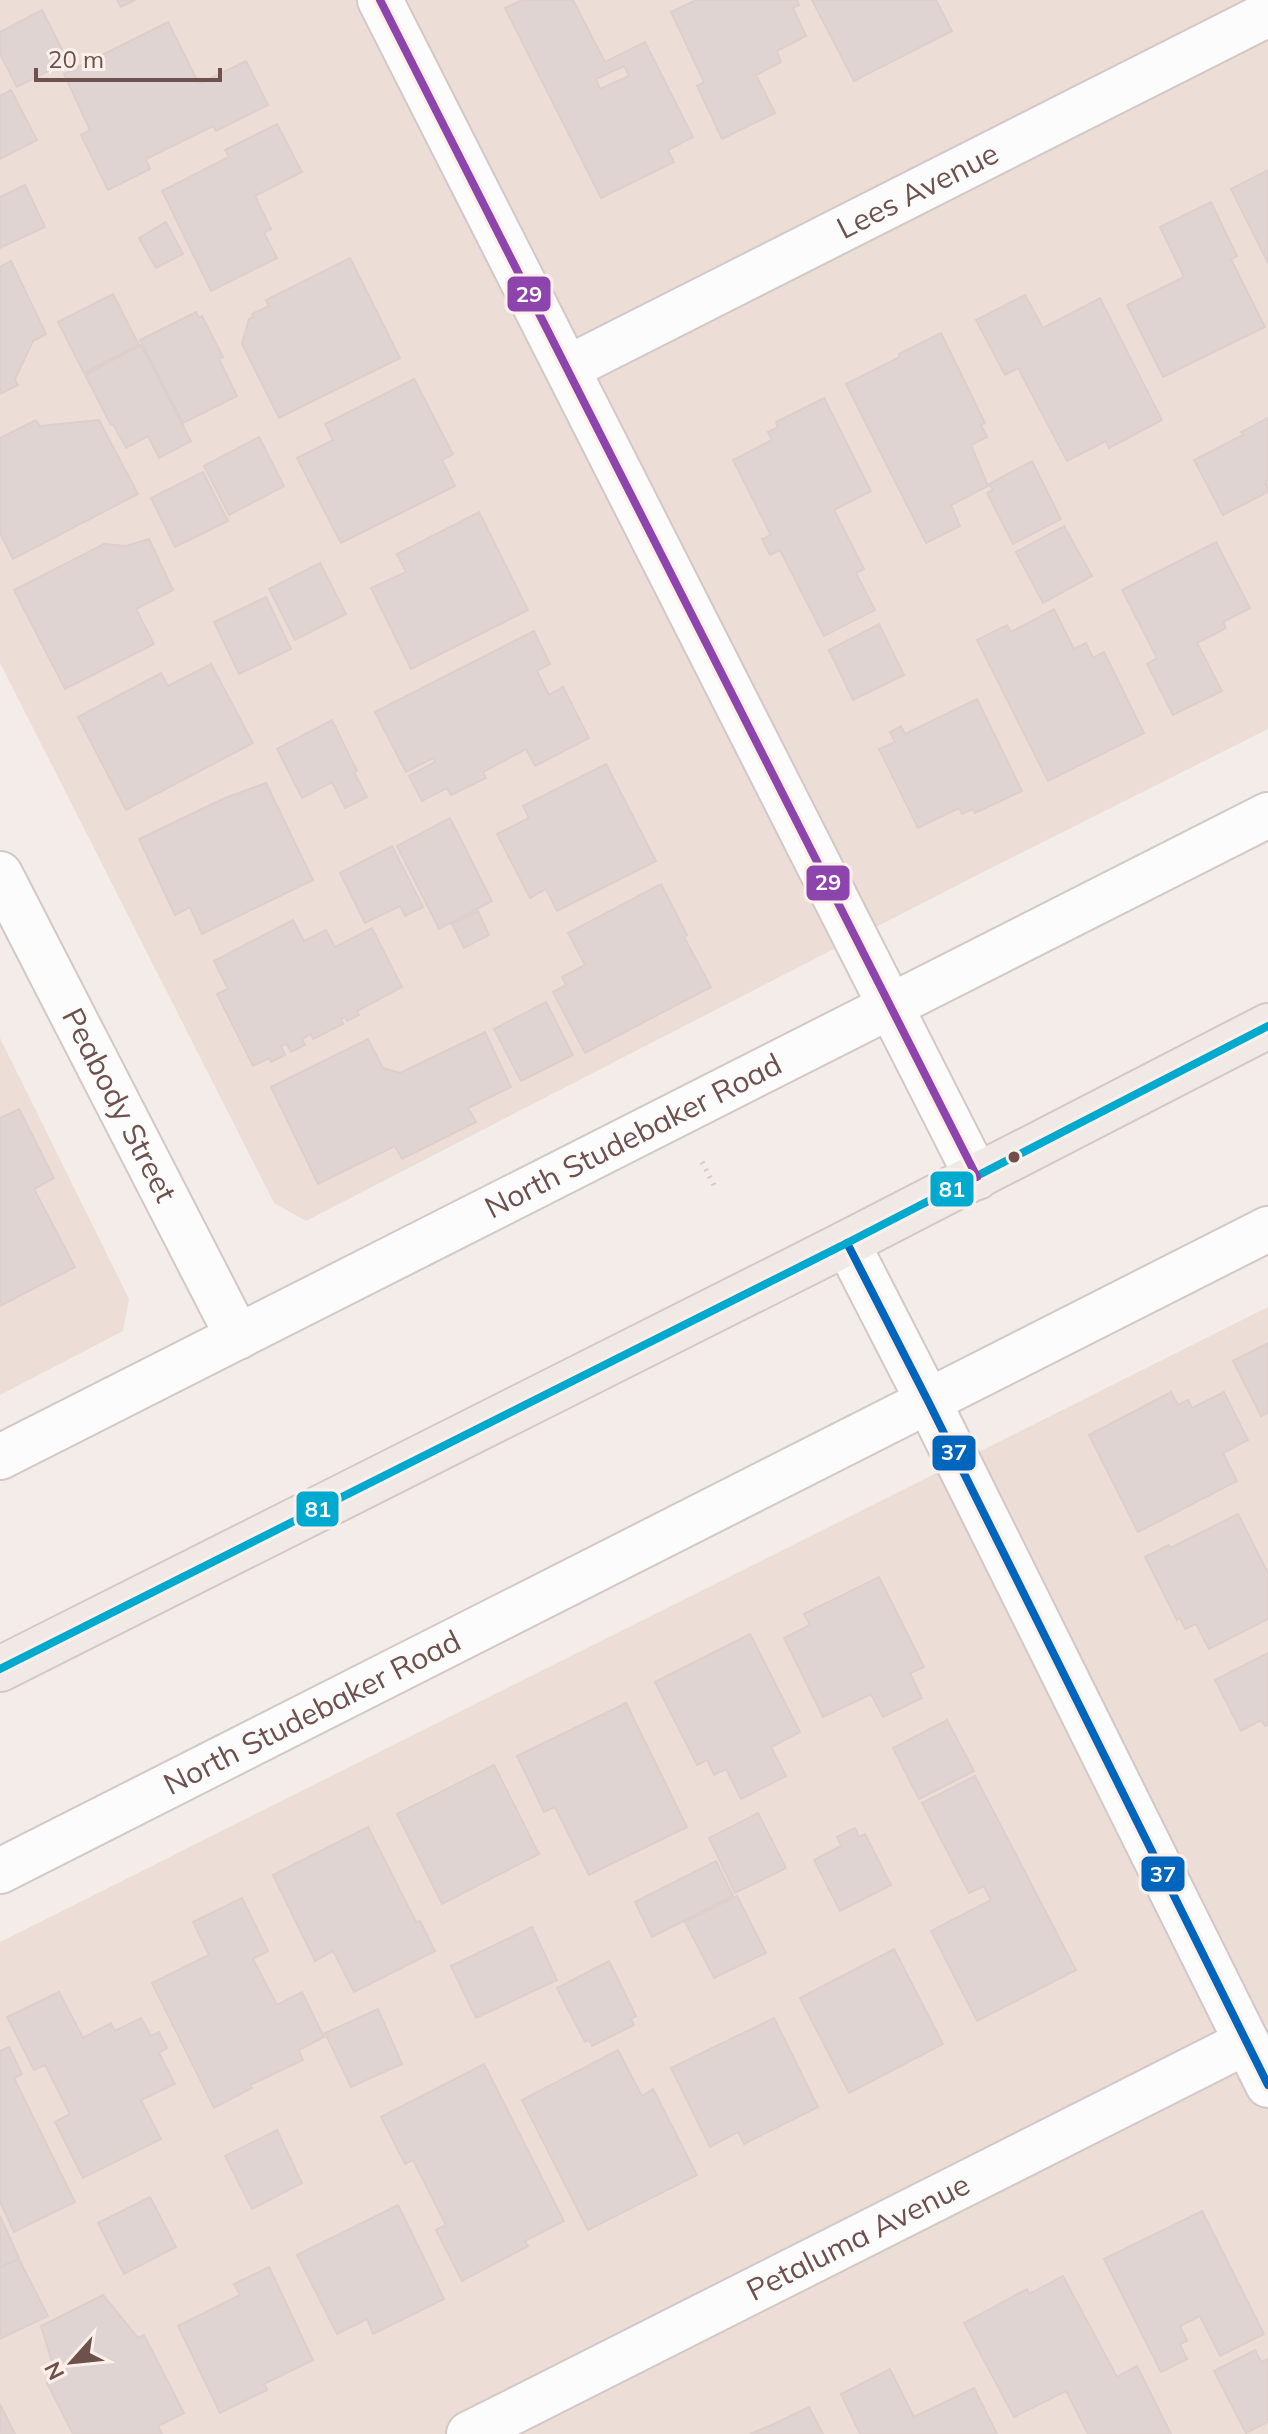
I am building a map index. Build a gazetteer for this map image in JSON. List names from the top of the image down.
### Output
{
  "streets": {
    "street": [
      "Lees Avenue",
      "Peabody Street",
      "North Studebaker Road",
      "Petaluma Avenue"
    ]
  },
  "crossings": [
    ["Peabody Street", "North Studebaker Road"]
  ],
  "lines": ["transit line 29", "transit line 81", "transit line 37"],
  "scale_bar": "20 m",
  "north": "bottom left"
}
